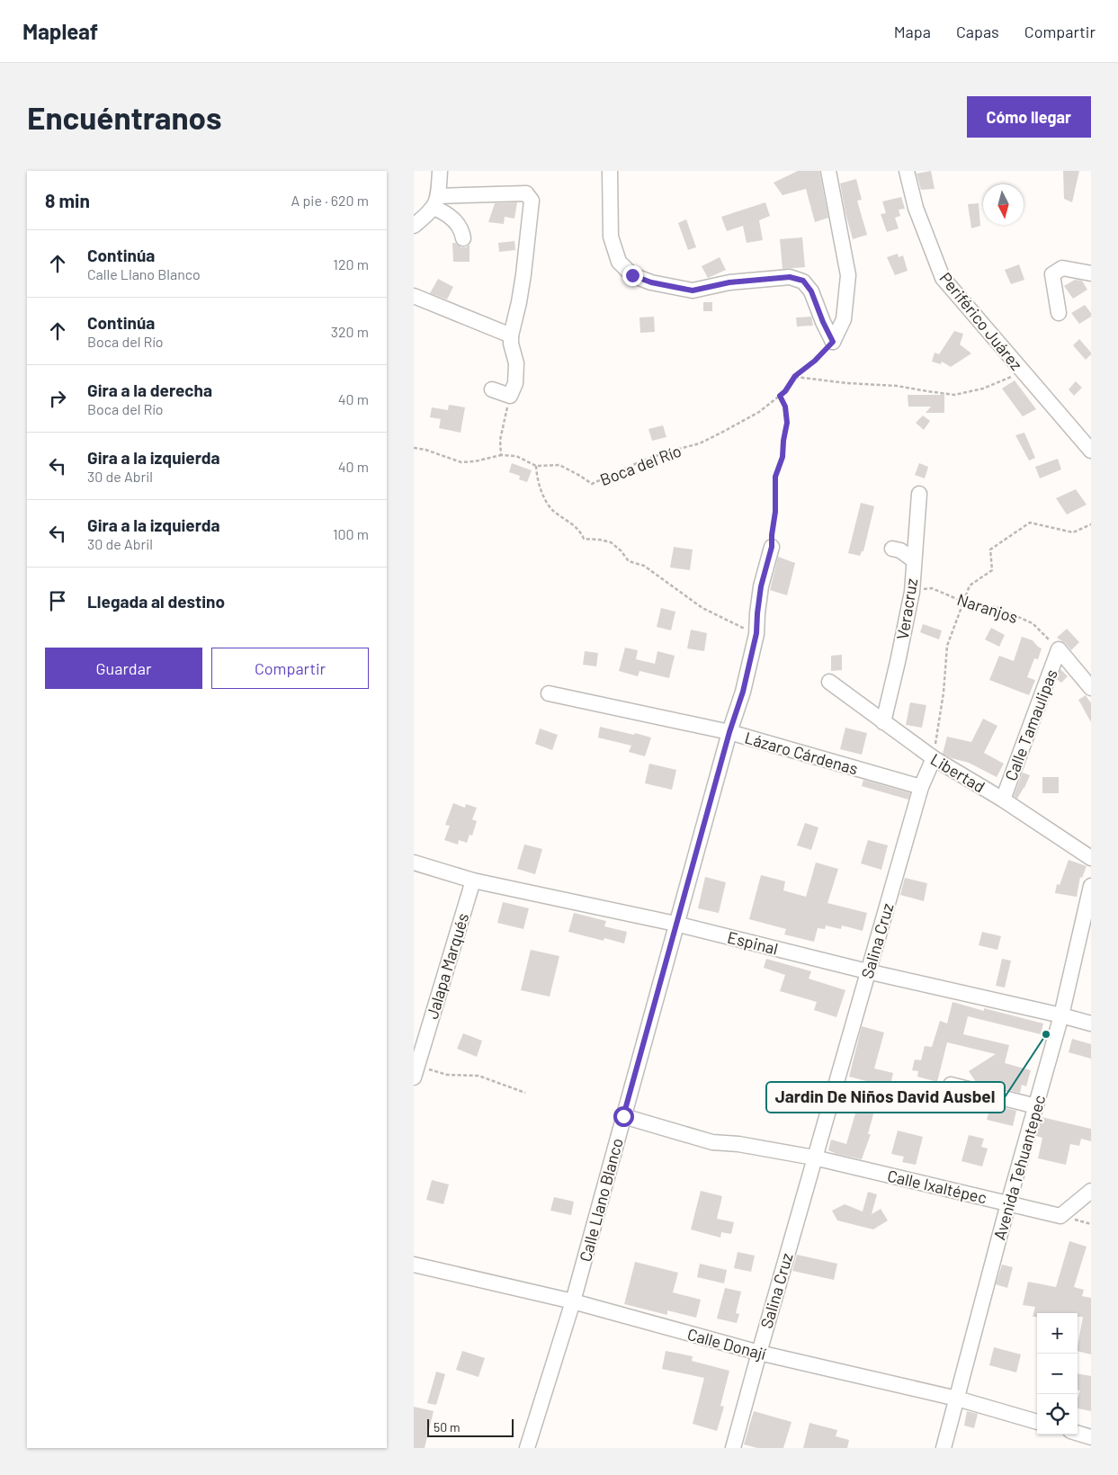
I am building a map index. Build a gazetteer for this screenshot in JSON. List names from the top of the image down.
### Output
{
  "streets": {
    "street": [
      "Periférico Juárez",
      "Veracruz",
      "Calle Tamaulipas",
      "Lázaro Cárdenas",
      "Libertad",
      "Salina Cruz",
      "Espinal",
      "Jalapa Marqués",
      "Avenida Tehuantepec",
      "Calle Ixaltépec",
      "Calle Llano Blanco",
      "Calle Donají"
    ],
    "path": ["Boca del Río", "Naranjos"]
  },
  "crossings": [
    ["Naranjos", "Veracruz"],
    ["Naranjos", "Calle Tamaulipas"],
    ["Veracruz", "Libertad"],
    ["Calle Tamaulipas", "Libertad"],
    ["Lázaro Cárdenas", "Salina Cruz"],
    ["Libertad", "Salina Cruz"],
    ["Salina Cruz", "Espinal"],
    ["Salina Cruz", "Calle Ixaltépec"],
    ["Salina Cruz", "Calle Donají"],
    ["Espinal", "Jalapa Marqués"],
    ["Espinal", "Avenida Tehuantepec"],
    ["Espinal", "Calle Llano Blanco"],
    ["Avenida Tehuantepec", "Calle Ixaltépec"],
    ["Avenida Tehuantepec", "Calle Donají"],
    ["Calle Ixaltépec", "Calle Llano Blanco"],
    ["Calle Llano Blanco", "Calle Donají"]
  ],
  "places": ["Jardin De Niños David Ausbel"],
  "scale_bar": "50 m",
  "north": "bottom",
  "page": {
    "header": "Mapleaf",
    "nav": ["Mapa", "Capas", "Compartir"],
    "buttons": [
      "Cómo llegar",
      ["Guardar", "Compartir"]
    ],
    "title": "Encuéntranos",
    "heading": ["8 min", "A pie · 620 m"],
    "list": [
      ["Continúa", "Calle Llano Blanco", "120 m"],
      ["Continúa", "Boca del Río", "320 m"],
      ["Gira a la derecha", "Boca del Río", "40 m"],
      ["Gira a la izquierda", "30 de Abril", "40 m"],
      ["Gira a la izquierda", "30 de Abril", "100 m"],
      "Llegada al destino"
    ],
    "map_buttons": ["+", "−"],
    "scale": "50 m"
  }
}
